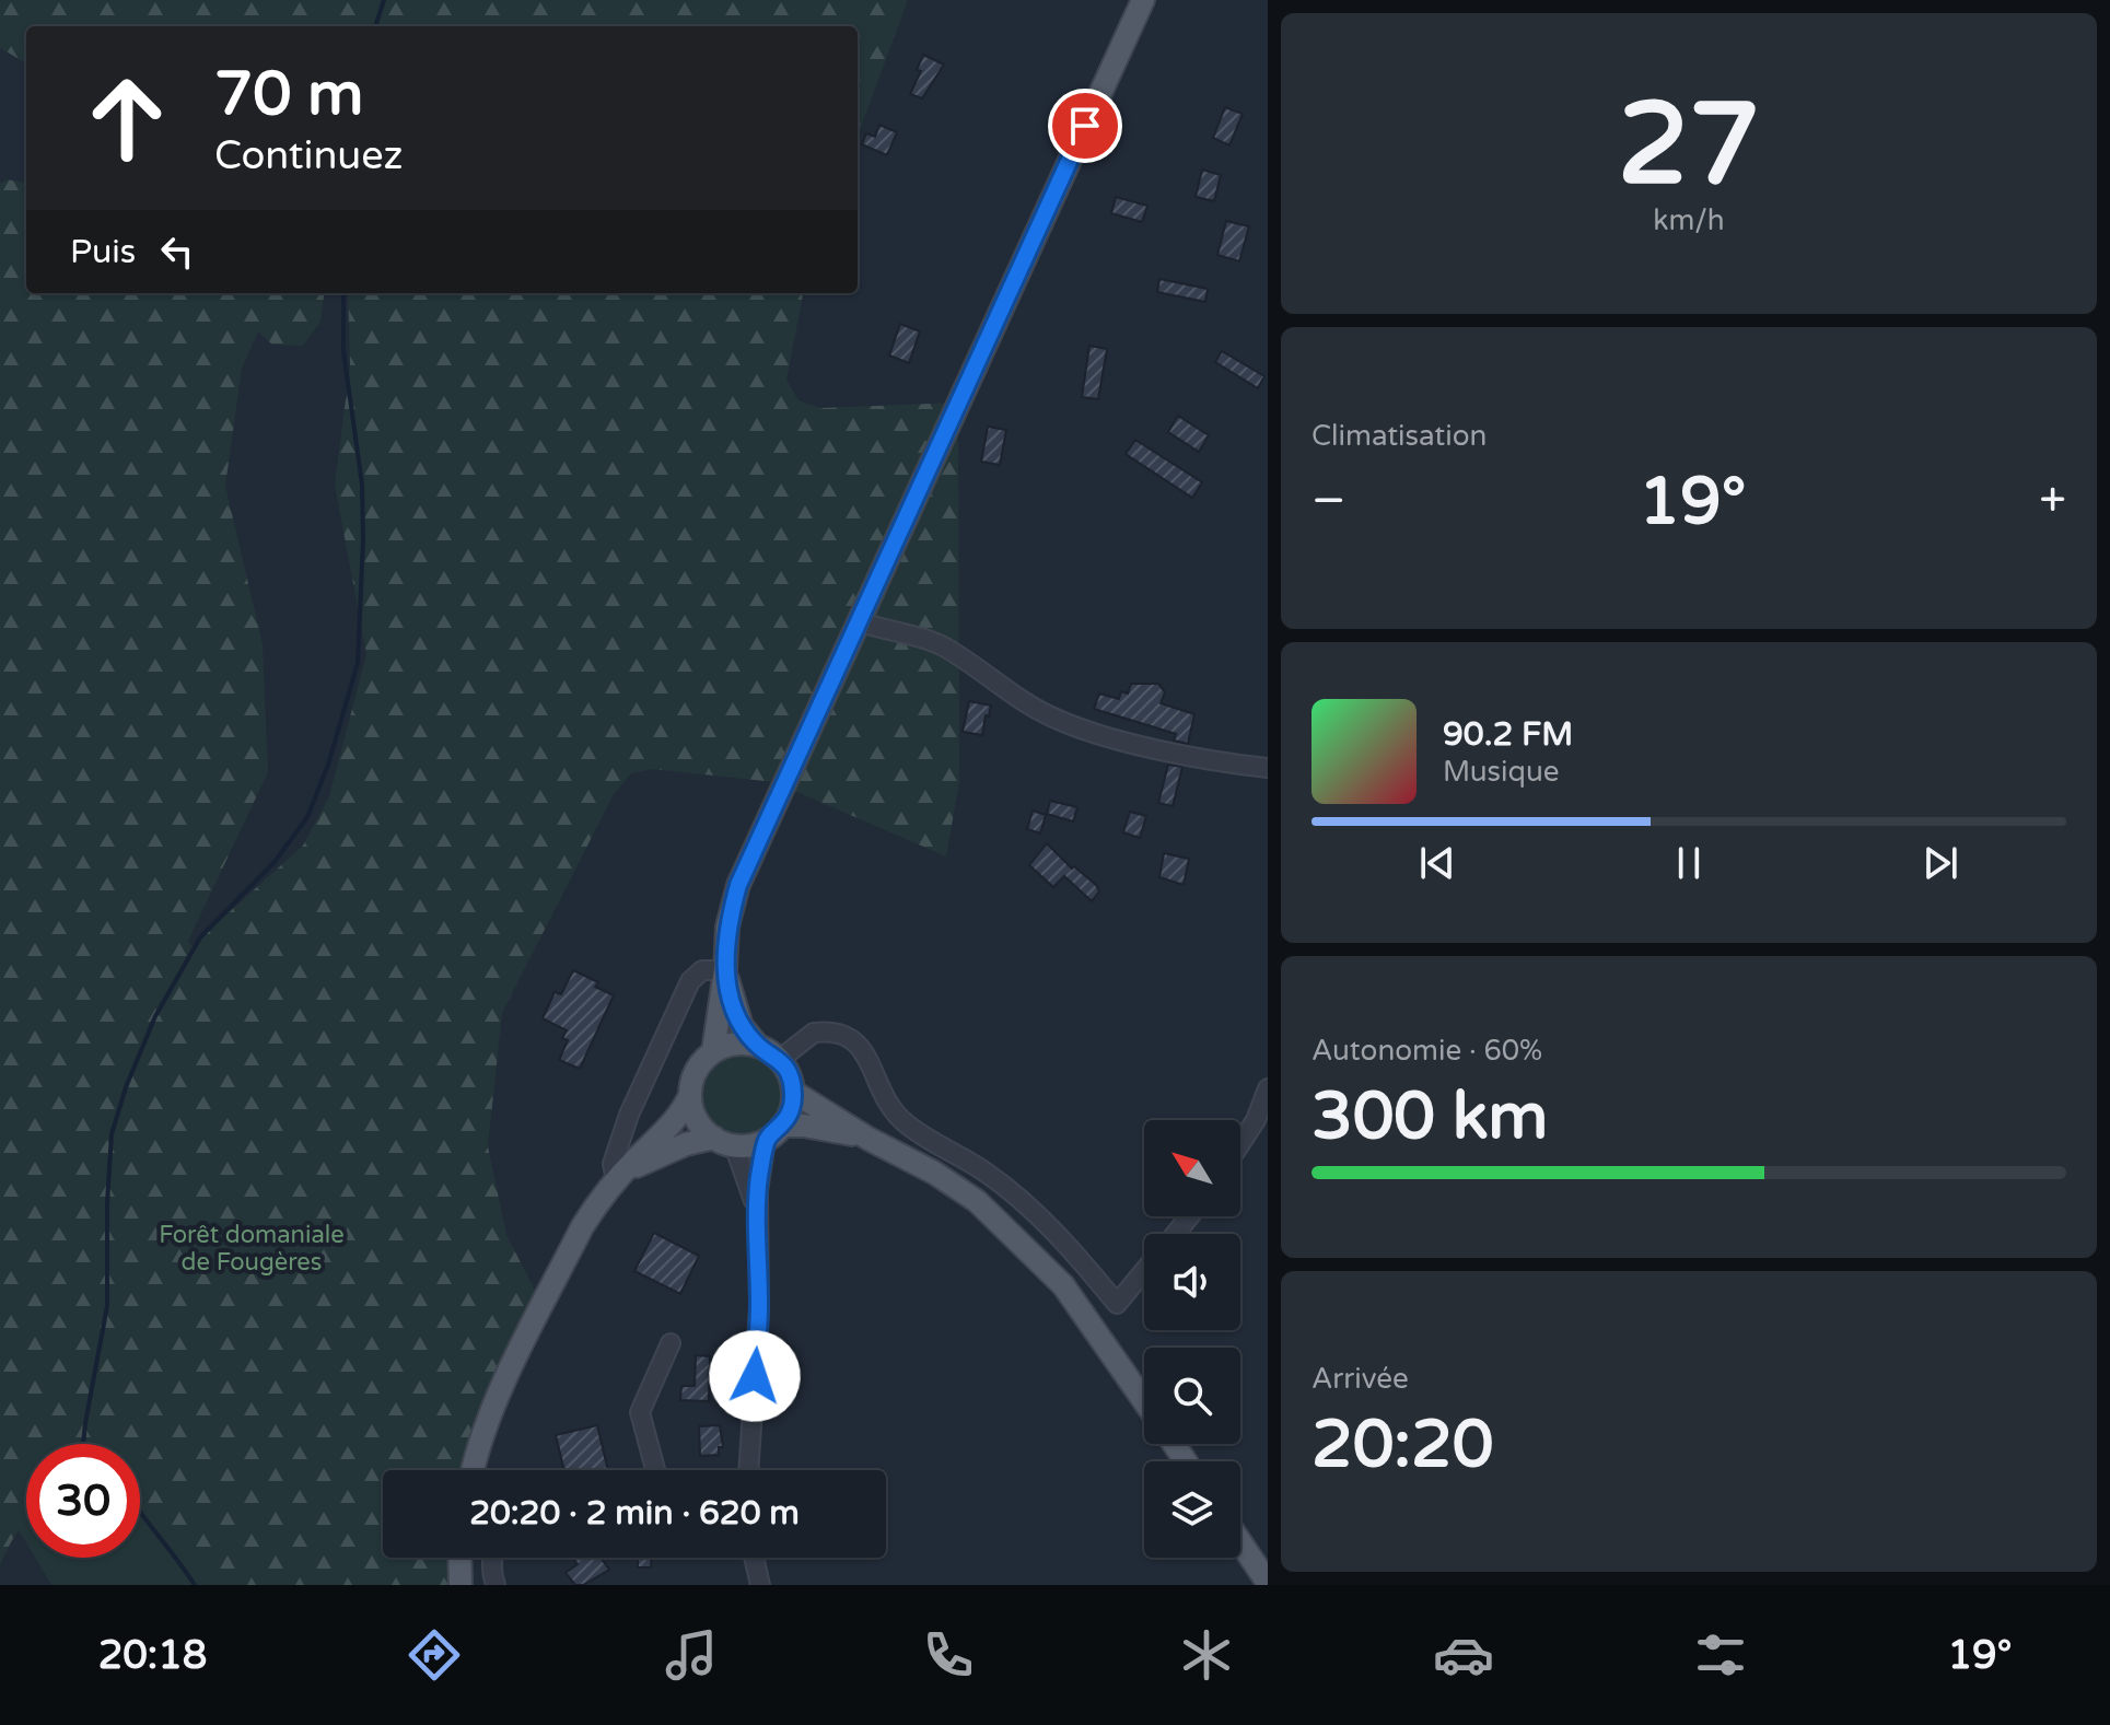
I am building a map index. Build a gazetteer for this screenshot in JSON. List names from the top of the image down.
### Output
{
  "parks": ["Forêt domaniale de Fougères"],
  "north": "top left",
  "page": {
    "tile": [
      ["27", "km/h"],
      "Climatisation",
      ["Autonomie · 60%", "300 km"],
      ["Arrivée", "20:20"]
    ],
    "turn": ["70 m", "Continuez"],
    "then": "Puis",
    "heat": ["−", "19°", "+"],
    "song": ["90.2 FM", "Musique"],
    "limit": "30",
    "trip": "20:20 · 2 min · 620 m",
    "tabs": ["20:18", "19°"]
  }
}
